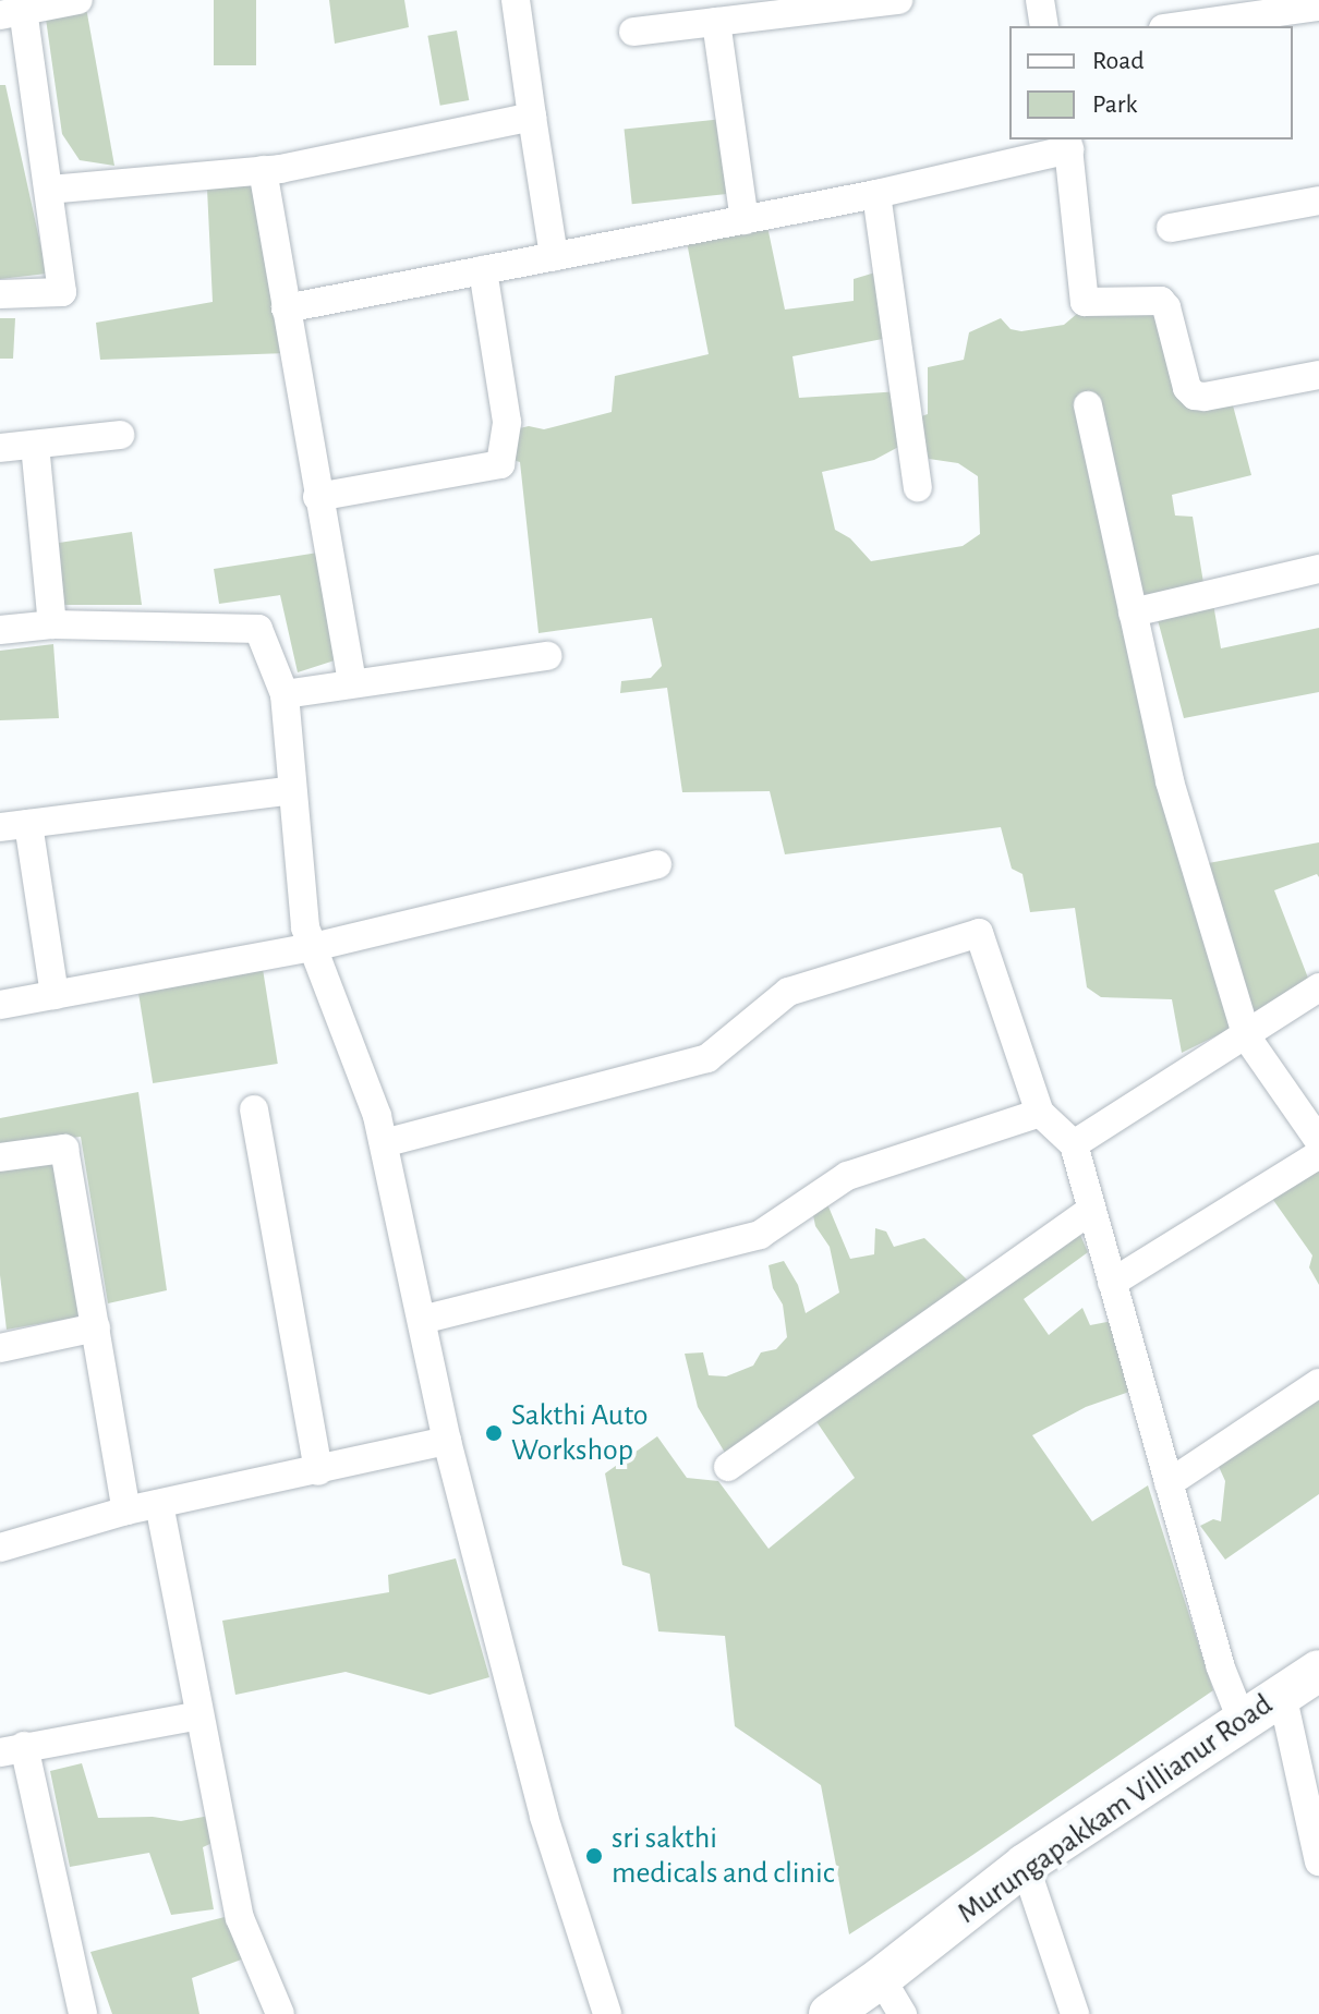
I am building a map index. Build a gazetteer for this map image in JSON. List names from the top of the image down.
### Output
{
  "streets": {
    "main road": ["Murungapakkam Villianur Road"]
  },
  "places": ["Sakthi Auto Workshop", "sri sakthi medicals and clinic"],
  "legend": ["Road", "Park"]
}
